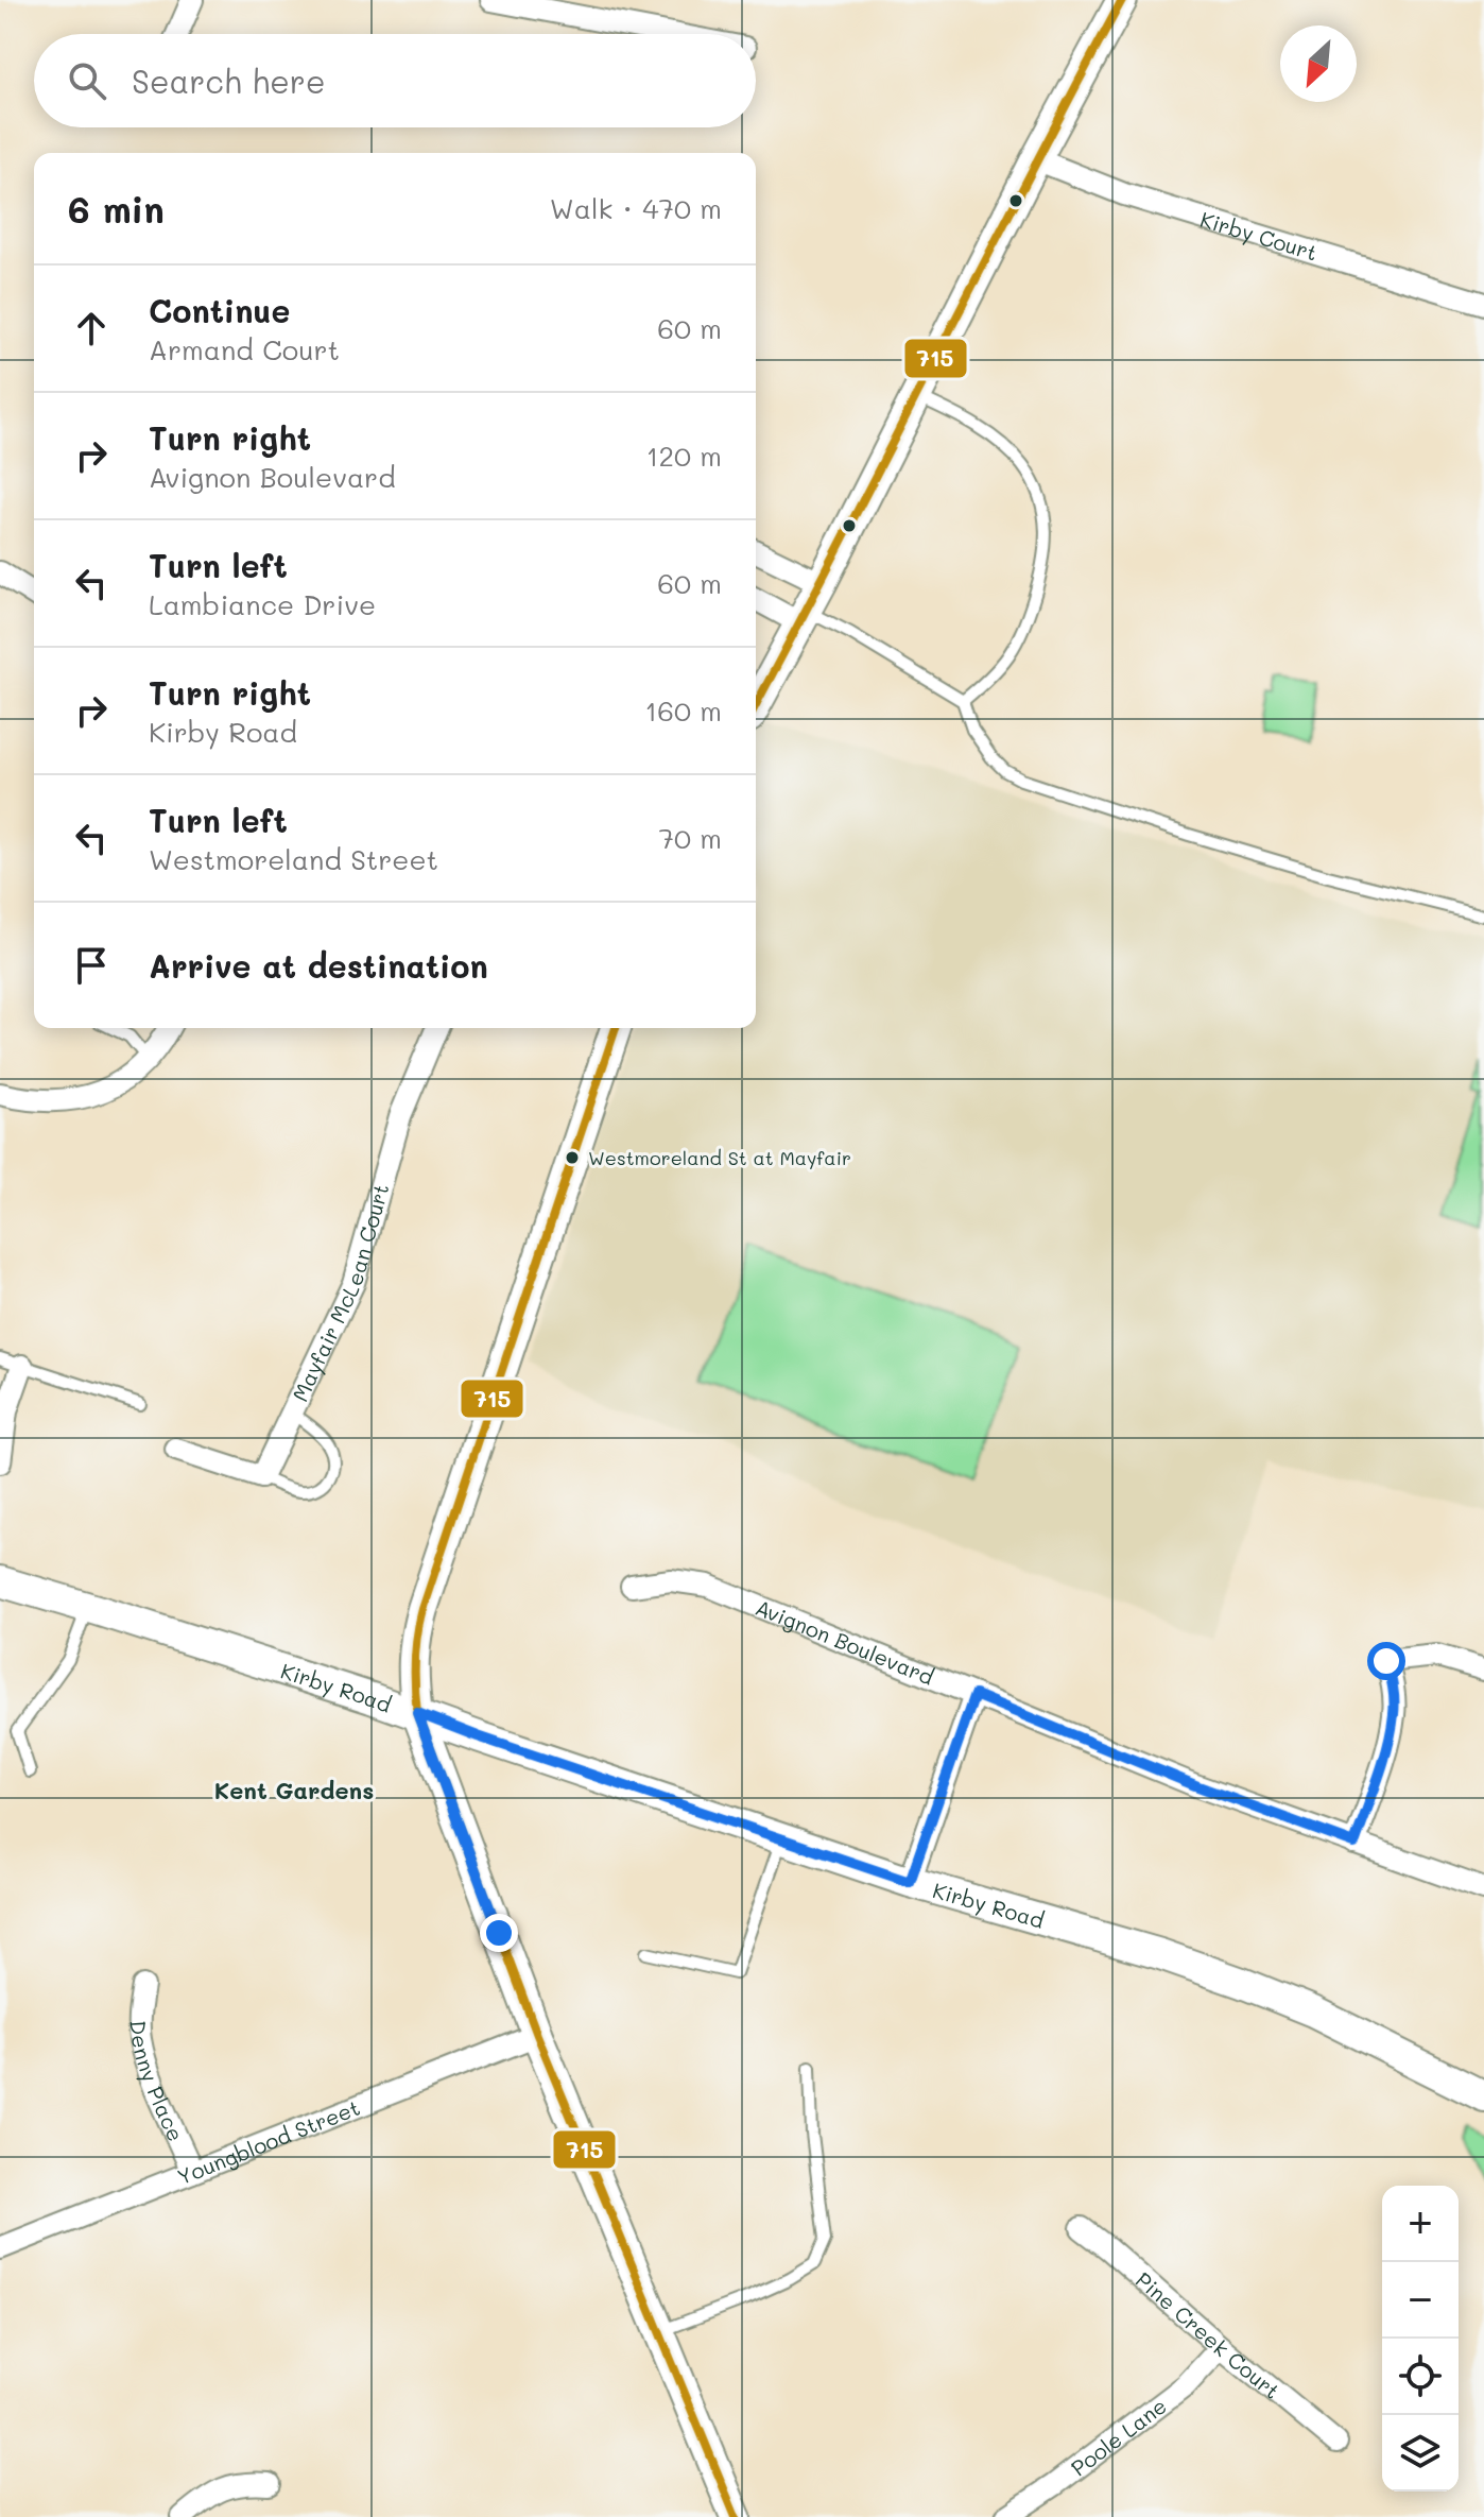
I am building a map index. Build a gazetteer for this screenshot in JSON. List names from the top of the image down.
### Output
{
  "streets": {
    "main road": ["Kirby Road"],
    "street": [
      "Kirby Court",
      "Mayfair McLean Court",
      "Avignon Boulevard",
      "Denny Place",
      "Youngblood Street",
      "Pine Creek Court",
      "Poole Lane"
    ]
  },
  "crossings": [
    ["Denny Place", "Youngblood Street"],
    ["Pine Creek Court", "Poole Lane"]
  ],
  "districts": ["Kent Gardens"],
  "places": ["Westmoreland St at Mayfair"],
  "lines": ["transit line 715"],
  "north": "bottom left",
  "page": {
    "search": "Search here",
    "heading": ["6 min", "Walk · 470 m"],
    "list": [
      ["Continue", "Armand Court", "60 m"],
      ["Turn right", "Avignon Boulevard", "120 m"],
      ["Turn left", "Lambiance Drive", "60 m"],
      ["Turn right", "Kirby Road", "160 m"],
      ["Turn left", "Westmoreland Street", "70 m"],
      "Arrive at destination"
    ],
    "map_buttons": ["+", "−"]
  }
}
